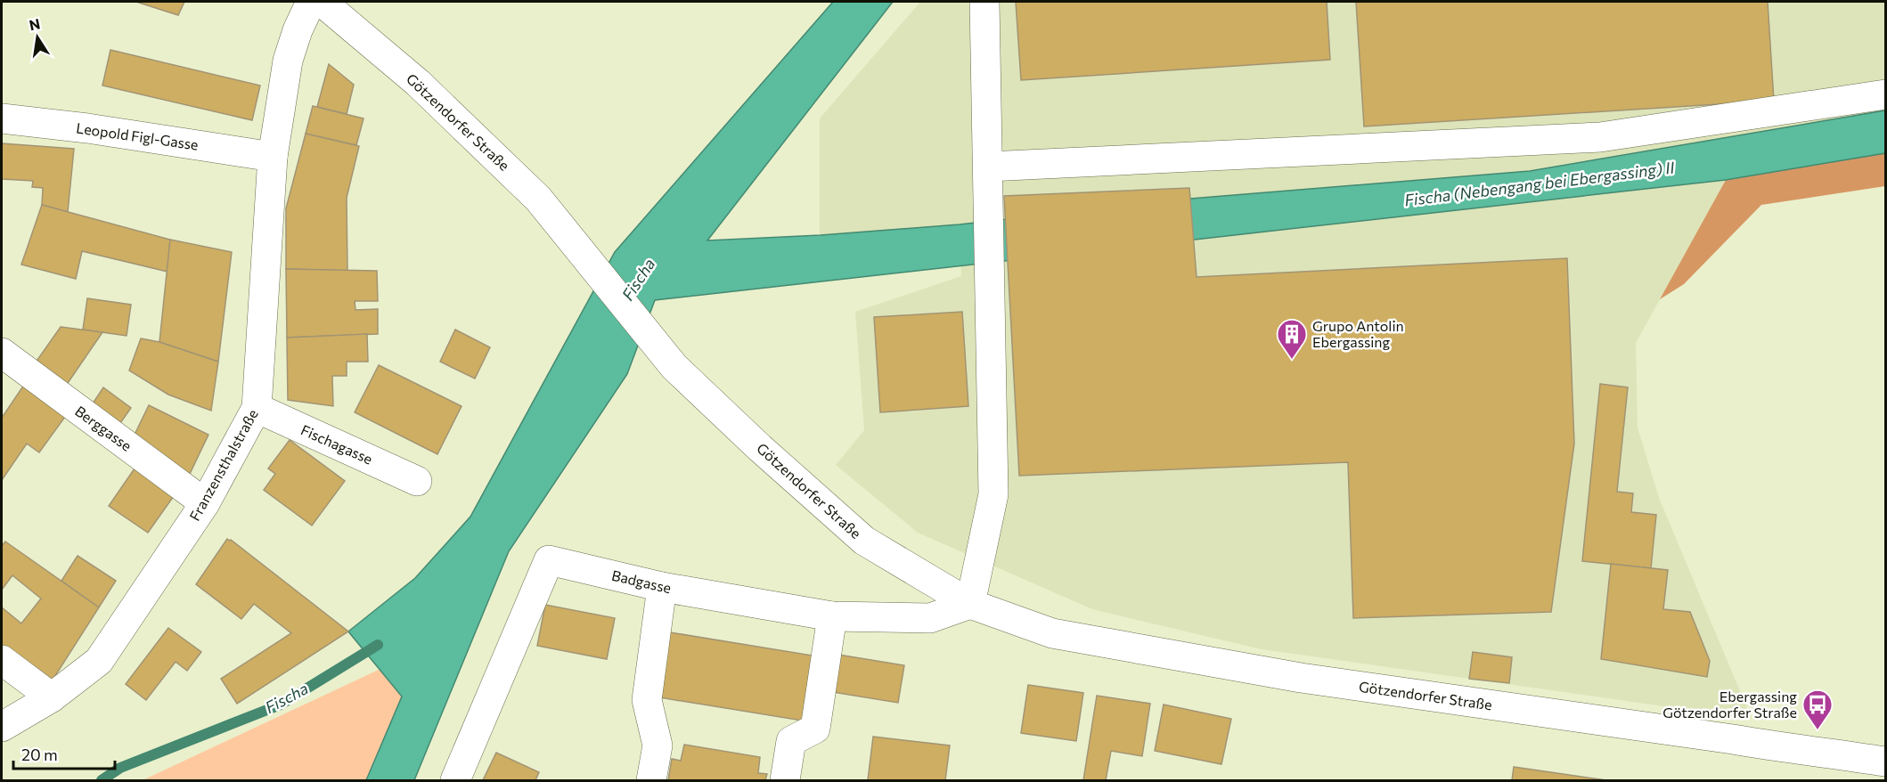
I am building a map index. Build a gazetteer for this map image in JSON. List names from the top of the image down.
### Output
{
  "streets": {
    "street": [
      "Götzendorfer Straße",
      "Leopold Figl-Gasse",
      "Berggasse",
      "Fischagasse",
      "Franzensthalstraße",
      "Badgasse"
    ]
  },
  "crossings": [
    ["Götzendorfer Straße", "Badgasse"],
    ["Leopold Figl-Gasse", "Franzensthalstraße"],
    ["Berggasse", "Franzensthalstraße"],
    ["Fischagasse", "Franzensthalstraße"]
  ],
  "water": ["Fischa (Nebengang bei Ebergassing) II", "Fischa"],
  "places": {
    "building": ["Grupo Antolin Ebergassing"],
    "bus stop": ["Ebergassing Götzendorfer Straße"]
  },
  "scale_bar": "20 m",
  "north": "top"
}
